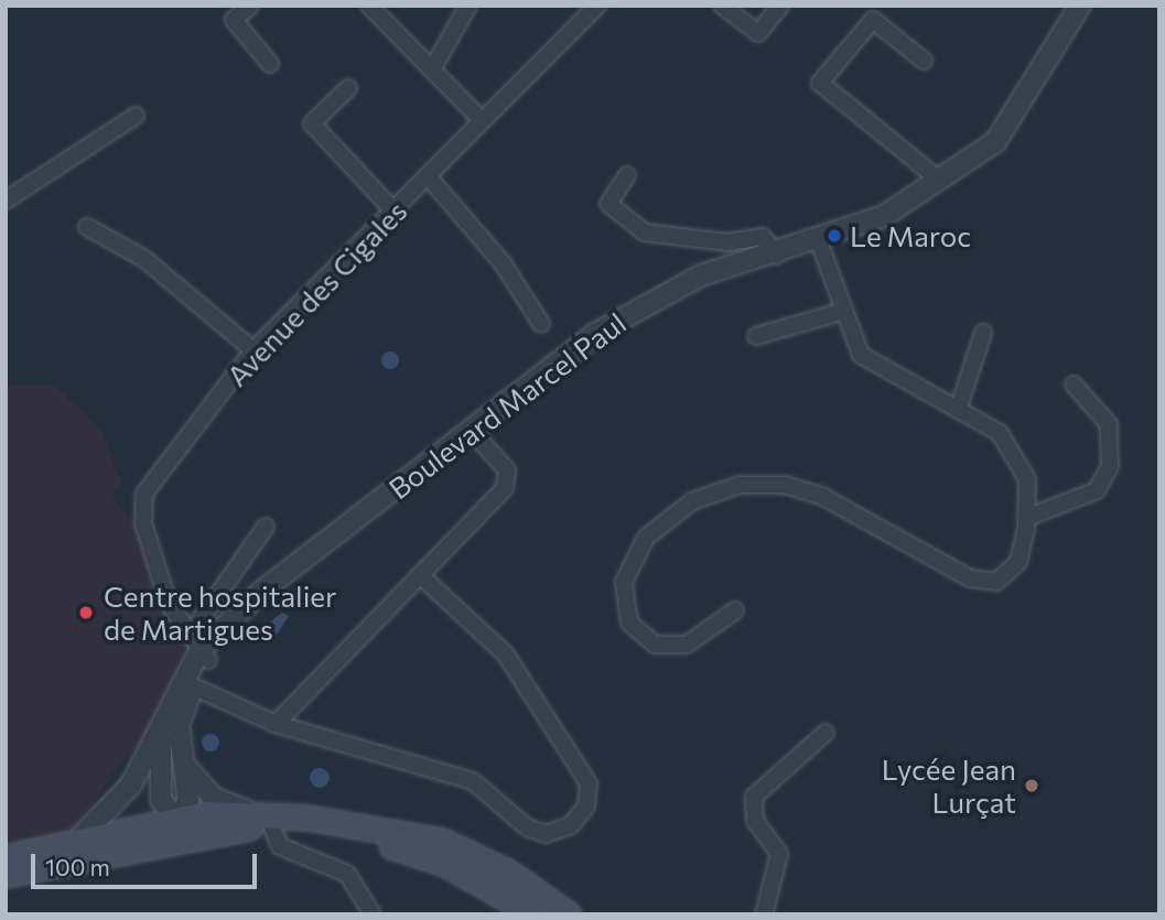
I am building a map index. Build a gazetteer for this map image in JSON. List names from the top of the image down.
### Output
{
  "streets": {
    "street": ["Avenue des Cigales", "Boulevard Marcel Paul"]
  },
  "crossings": [
    ["Avenue des Cigales", "Boulevard Marcel Paul"]
  ],
  "places": ["Le Maroc", "Centre hospitalier de Martigues", "Lycée Jean Lurçat"],
  "scale_bar": "100 m"
}
